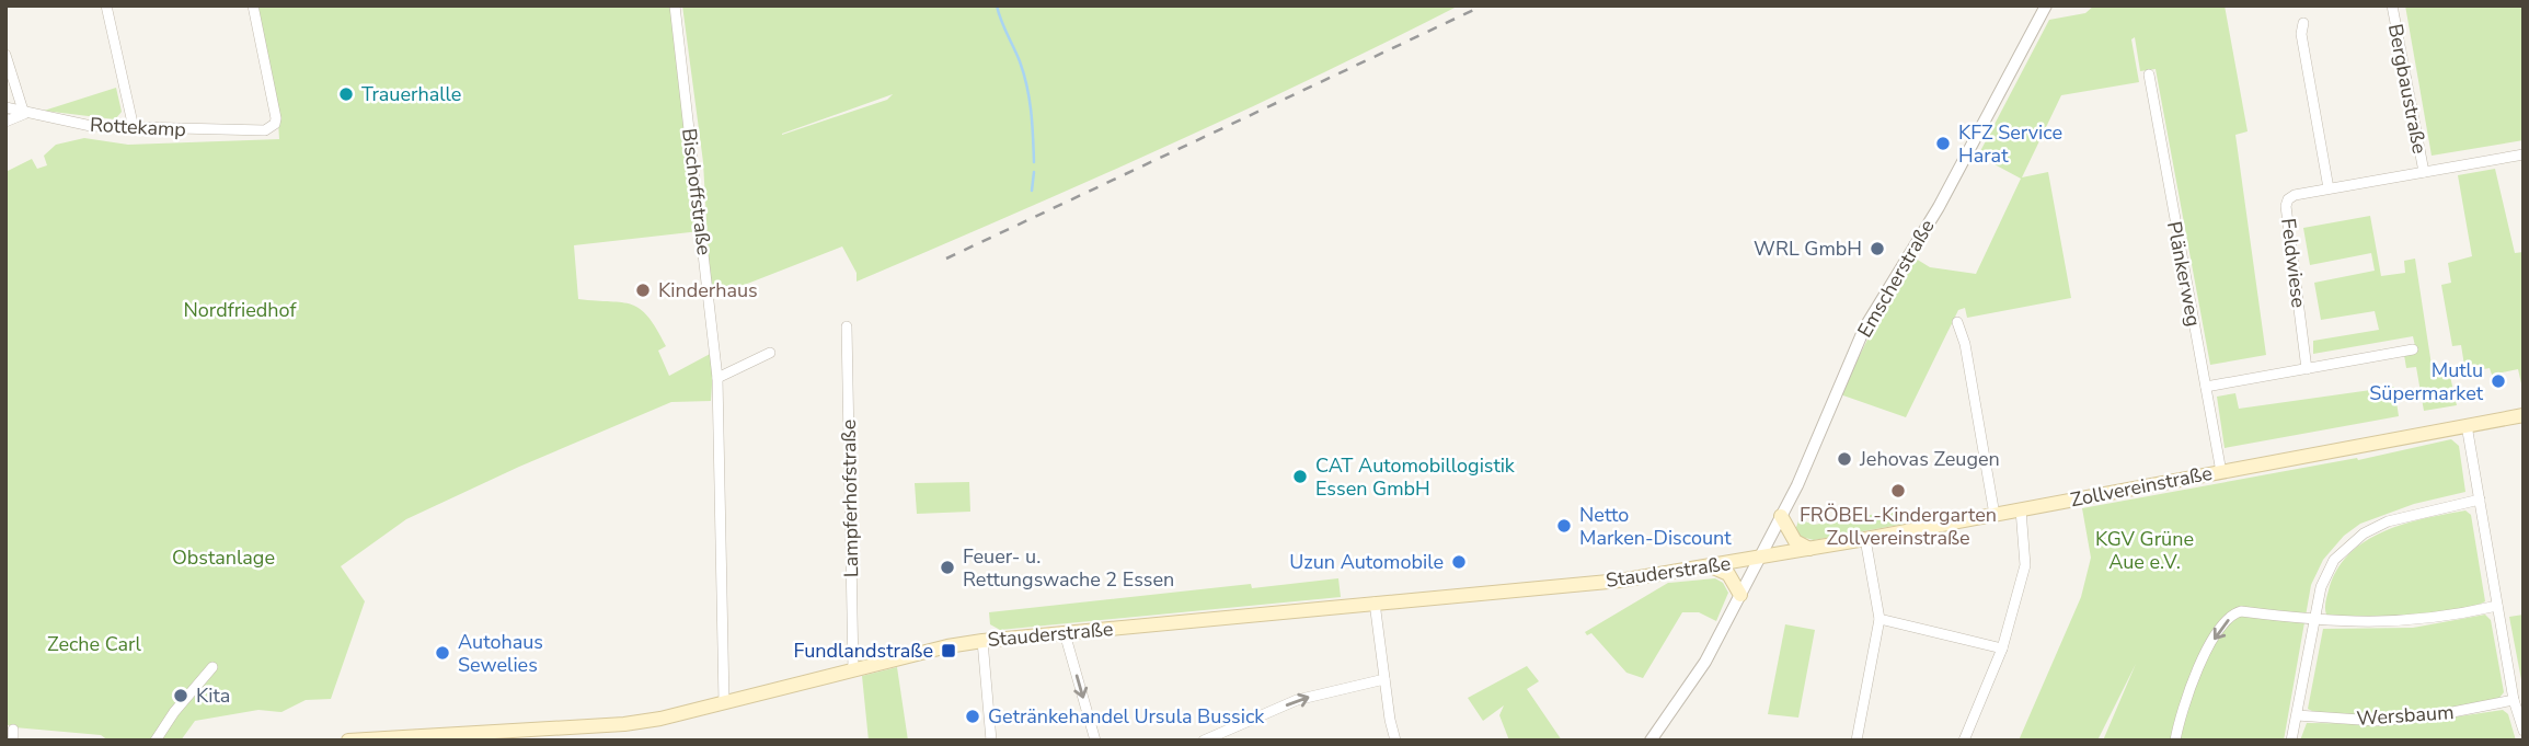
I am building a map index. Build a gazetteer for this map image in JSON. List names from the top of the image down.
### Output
{
  "streets": {
    "main road": ["Zollvereinstraße", "Stauderstraße"],
    "street": [
      "Bergbaustraße",
      "Rottekamp",
      "Bischoffstraße",
      "Feldwiese",
      "Plänkerweg",
      "Emscherstraße",
      "Lampferhofstraße",
      "Wersbaum"
    ]
  },
  "crossings": [
    ["Bergbaustraße", "Feldwiese"],
    ["Bischoffstraße", "Stauderstraße"],
    ["Plänkerweg", "Zollvereinstraße"],
    ["Emscherstraße", "Zollvereinstraße"],
    ["Emscherstraße", "Stauderstraße"],
    ["Zollvereinstraße", "Stauderstraße"],
    ["Lampferhofstraße", "Stauderstraße"]
  ],
  "parks": [
    "Nordfriedhof",
    "KGV Grüne Aue e.V.",
    "Obstanlage",
    "Zeche Carl"
  ],
  "places": {
    "other": [
      "Trauerhalle",
      "KFZ Service Harat",
      "WRL GmbH",
      "Kinderhaus",
      "Mutlu Süpermarket",
      "Jehovas Zeugen",
      "CAT Automobillogistik Essen GmbH",
      "FRÖBEL-Kindergarten Zollvereinstraße",
      "Netto Marken-Discount",
      "Uzun Automobile",
      "Feuer- u. Rettungswache 2 Essen",
      "Autohaus Sewelies",
      "Kita",
      "Getränkehandel Ursula Bussick"
    ],
    "transit": ["Fundlandstraße"]
  }
}
